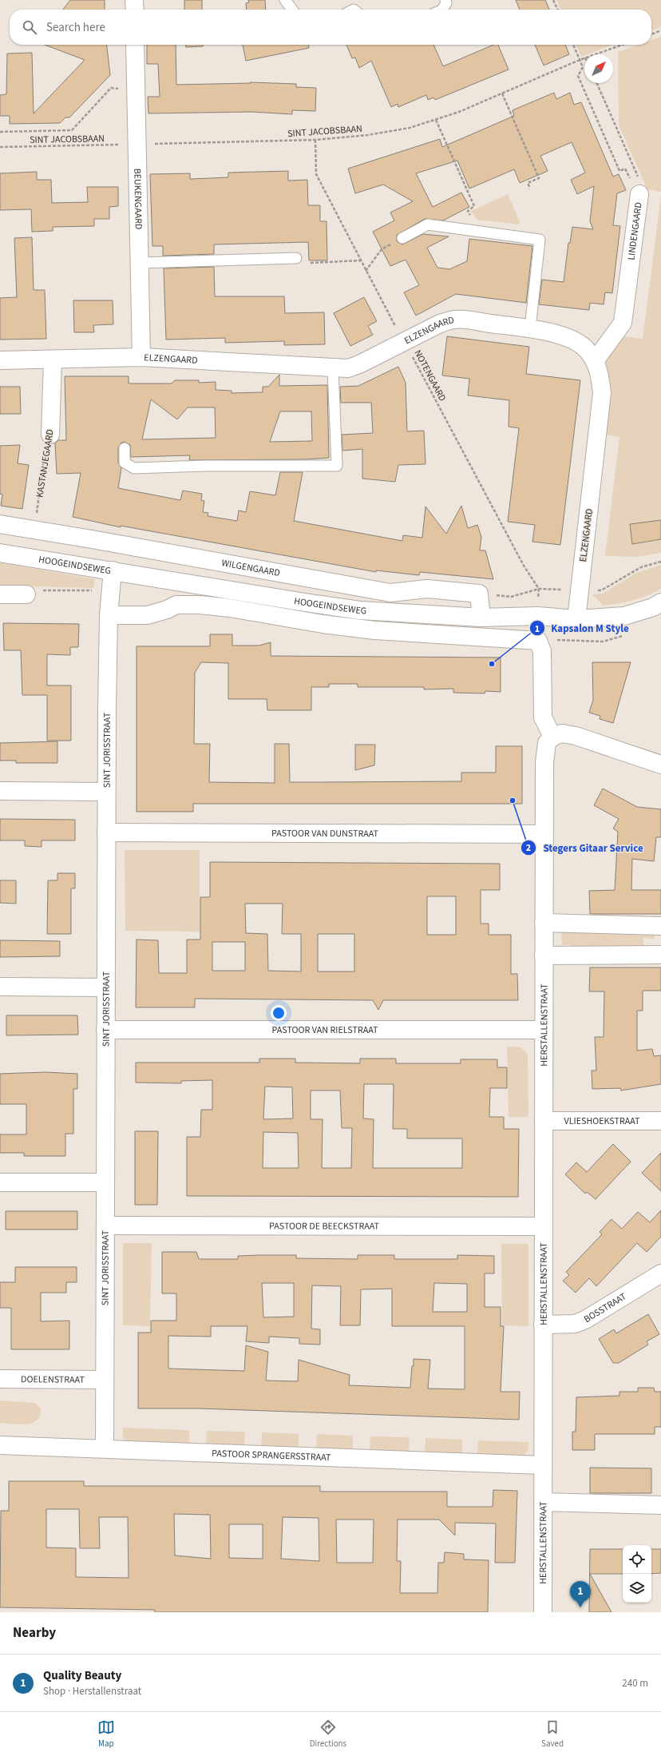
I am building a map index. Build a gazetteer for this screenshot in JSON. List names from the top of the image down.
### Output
{
  "streets": {
    "street": [
      "BEUKENGAARD",
      "LINDENGAARD",
      "ELZENGAARD",
      "KASTANJEGAARD",
      "HOOGEINDSEWEG",
      "WILGENGAARD",
      "SINT JORISSTRAAT",
      "PASTOOR VAN DUNSTRAAT",
      "HERSTALLENSTRAAT",
      "PASTOOR VAN RIELSTRAAT",
      "VLIESHOEKSTRAAT",
      "PASTOOR DE BEECKSTRAAT",
      "BOSSTRAAT",
      "DOELENSTRAAT",
      "PASTOOR SPRANGERSSTRAAT"
    ],
    "path": ["SINT JACOBSBAAN", "NOTENGAARD"]
  },
  "crossings": [
    ["SINT JACOBSBAAN", "BEUKENGAARD"],
    ["SINT JACOBSBAAN", "LINDENGAARD"],
    ["SINT JACOBSBAAN", "NOTENGAARD"],
    ["BEUKENGAARD", "ELZENGAARD"],
    ["LINDENGAARD", "ELZENGAARD"],
    ["ELZENGAARD", "NOTENGAARD"],
    ["ELZENGAARD", "KASTANJEGAARD"],
    ["ELZENGAARD", "HOOGEINDSEWEG"],
    ["KASTANJEGAARD", "WILGENGAARD"],
    ["HOOGEINDSEWEG", "SINT JORISSTRAAT"],
    ["HOOGEINDSEWEG", "HERSTALLENSTRAAT"],
    ["SINT JORISSTRAAT", "PASTOOR VAN DUNSTRAAT"],
    ["SINT JORISSTRAAT", "PASTOOR VAN RIELSTRAAT"],
    ["SINT JORISSTRAAT", "PASTOOR DE BEECKSTRAAT"],
    ["SINT JORISSTRAAT", "DOELENSTRAAT"],
    ["SINT JORISSTRAAT", "PASTOOR SPRANGERSSTRAAT"],
    ["PASTOOR VAN DUNSTRAAT", "HERSTALLENSTRAAT"],
    ["HERSTALLENSTRAAT", "PASTOOR VAN RIELSTRAAT"],
    ["HERSTALLENSTRAAT", "VLIESHOEKSTRAAT"],
    ["HERSTALLENSTRAAT", "PASTOOR DE BEECKSTRAAT"],
    ["HERSTALLENSTRAAT", "BOSSTRAAT"],
    ["HERSTALLENSTRAAT", "PASTOOR SPRANGERSSTRAAT"]
  ],
  "places": ["Kapsalon M Style", "Stegers Gitaar Service"],
  "north": "top right",
  "page": {
    "search": "Search here",
    "pins": "1",
    "heading": "Nearby",
    "list": [
      {
        "mark": "1",
        "name": "Quality Beauty",
        "note": "Shop · Herstallenstraat",
        "value": "240 m"
      }
    ],
    "nav": ["Map", "Directions", "Saved"]
  }
}
